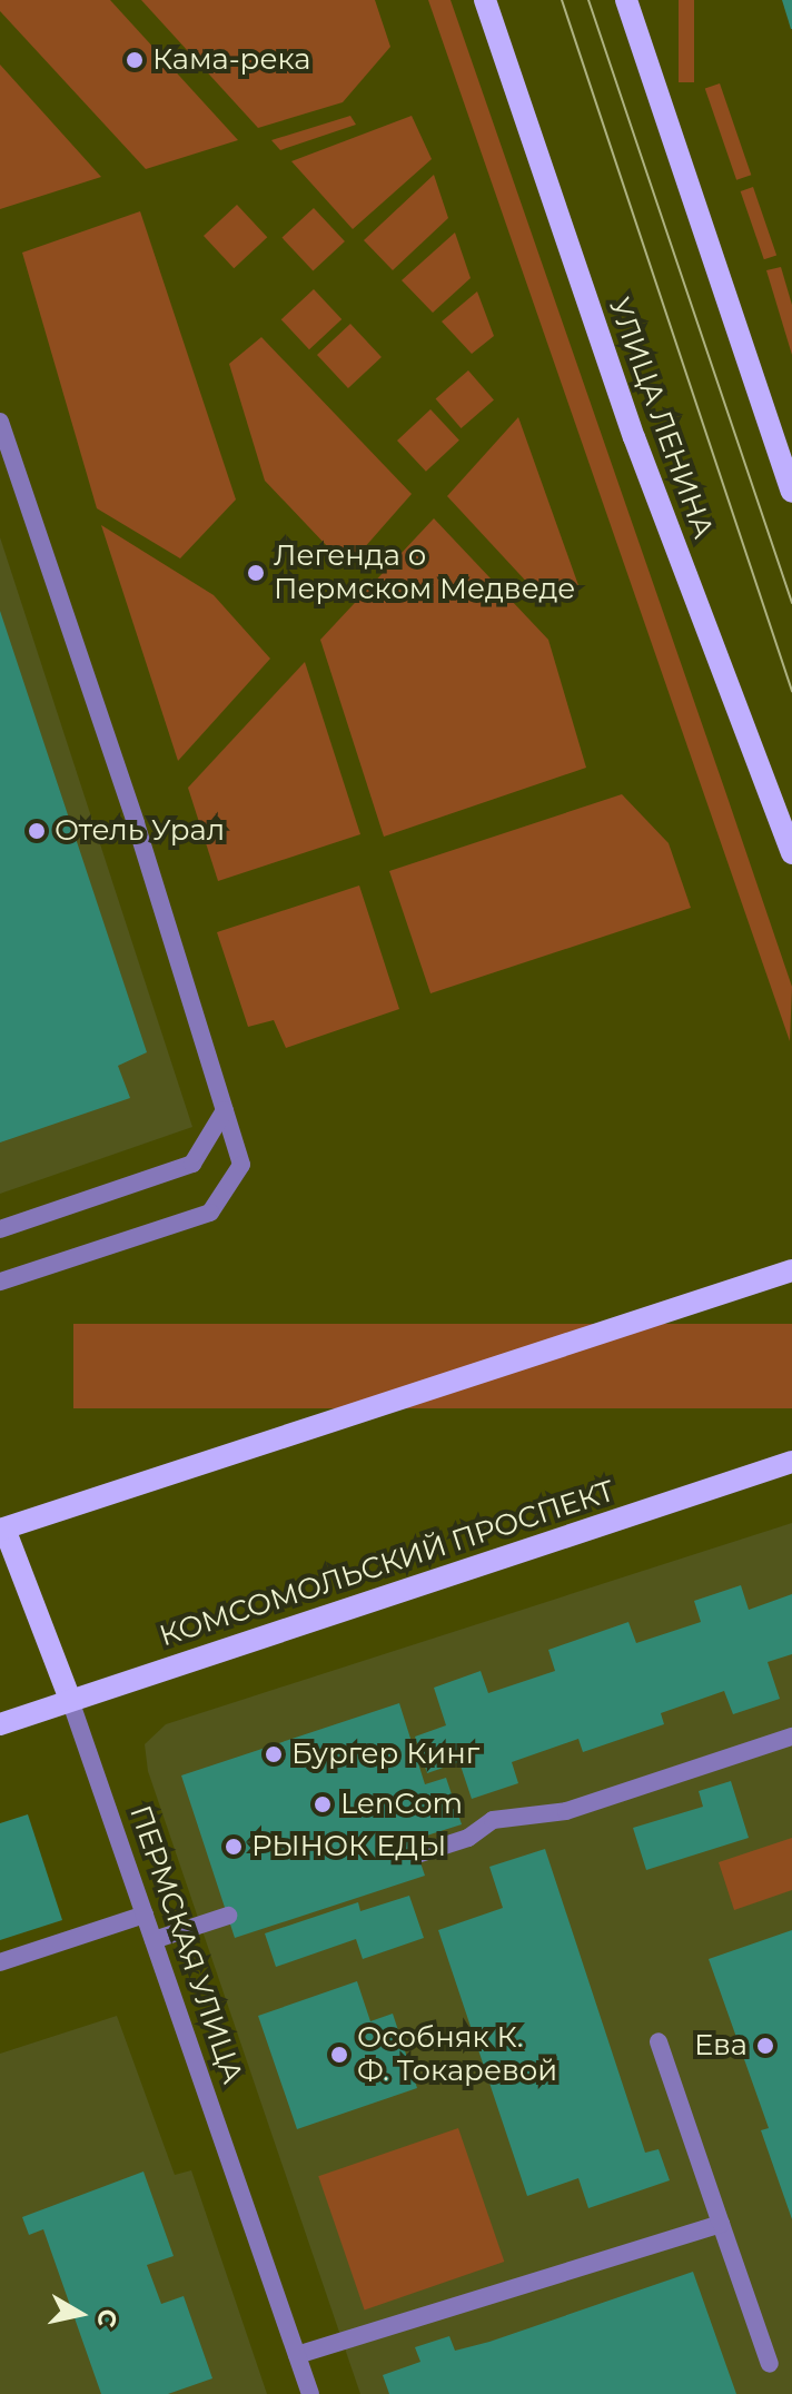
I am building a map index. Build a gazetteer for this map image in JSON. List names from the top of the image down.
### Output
{
  "streets": {
    "main road": ["УЛИЦА ЛЕНИНА", "КОМСОМОЛЬСКИЙ ПРОСПЕКТ", "ПЕРМСКАЯ УЛИЦА"]
  },
  "crossings": [
    ["КОМСОМОЛЬСКИЙ ПРОСПЕКТ", "ПЕРМСКАЯ УЛИЦА"]
  ],
  "places": [
    "Кама-река",
    "Легенда о Пермском Медведе",
    "Отель Урал",
    "Бургер Кинг",
    "LenCom",
    "РЫНОК ЕДЫ",
    "Ева",
    "Особняк К. Ф. Токаревой"
  ],
  "north": "right"
}
